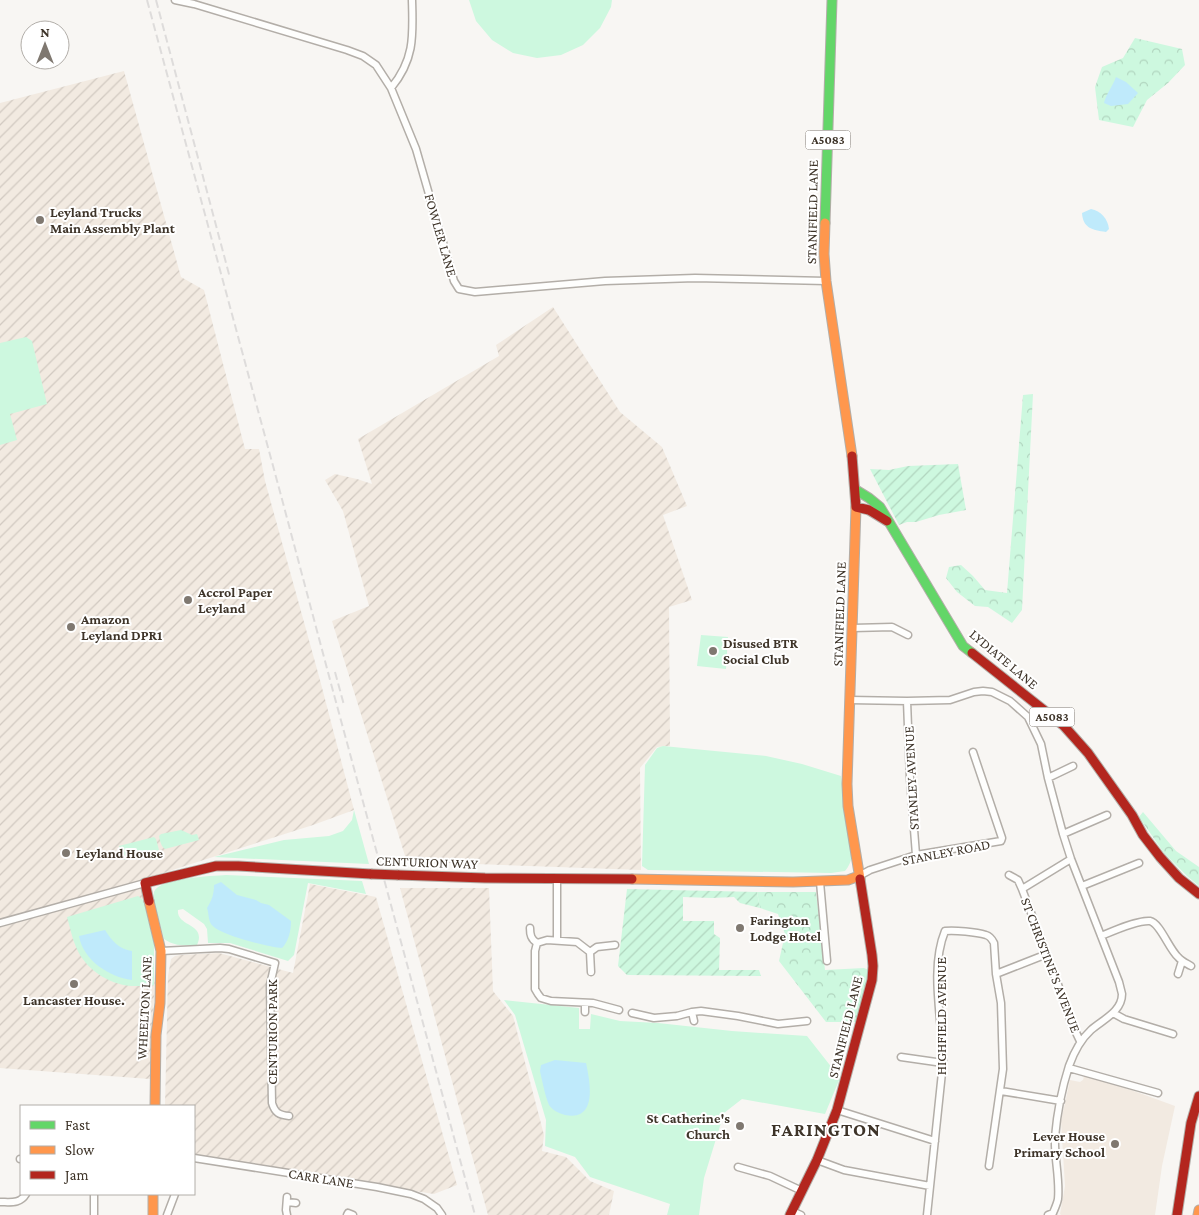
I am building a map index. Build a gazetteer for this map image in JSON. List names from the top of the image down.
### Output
{
  "streets": {
    "main road": [
      "A5083",
      "STANIFIELD LANE",
      "LYDIATE LANE",
      "CENTURION WAY",
      "WHEELTON LANE"
    ],
    "street": [
      "FOWLER LANE",
      "STANLEY AVENUE",
      "STANLEY ROAD",
      "ST CHRISTINE'S AVENUE",
      "HIGHFIELD AVENUE",
      "CENTURION PARK",
      "CARR LANE"
    ]
  },
  "crossings": [
    ["STANIFIELD LANE", "FOWLER LANE"],
    ["STANIFIELD LANE", "LYDIATE LANE"],
    ["STANIFIELD LANE", "STANLEY ROAD"],
    ["STANIFIELD LANE", "CENTURION WAY"],
    ["STANLEY AVENUE", "STANLEY ROAD"],
    ["STANLEY ROAD", "CENTURION WAY"],
    ["CENTURION WAY", "WHEELTON LANE"],
    ["WHEELTON LANE", "CENTURION PARK"]
  ],
  "districts": ["FARINGTON"],
  "places": [
    "Leyland Trucks Main Assembly Plant",
    "Accrol Paper Leyland",
    "Amazon Leyland DPR1",
    "Disused BTR Social Club",
    "Leyland House",
    "Farington Lodge Hotel",
    "Lancaster House.",
    "St Catherine's Church",
    "Lever House Primary School"
  ],
  "legend": ["Fast", "Slow", "Jam"],
  "north": "top"
}
